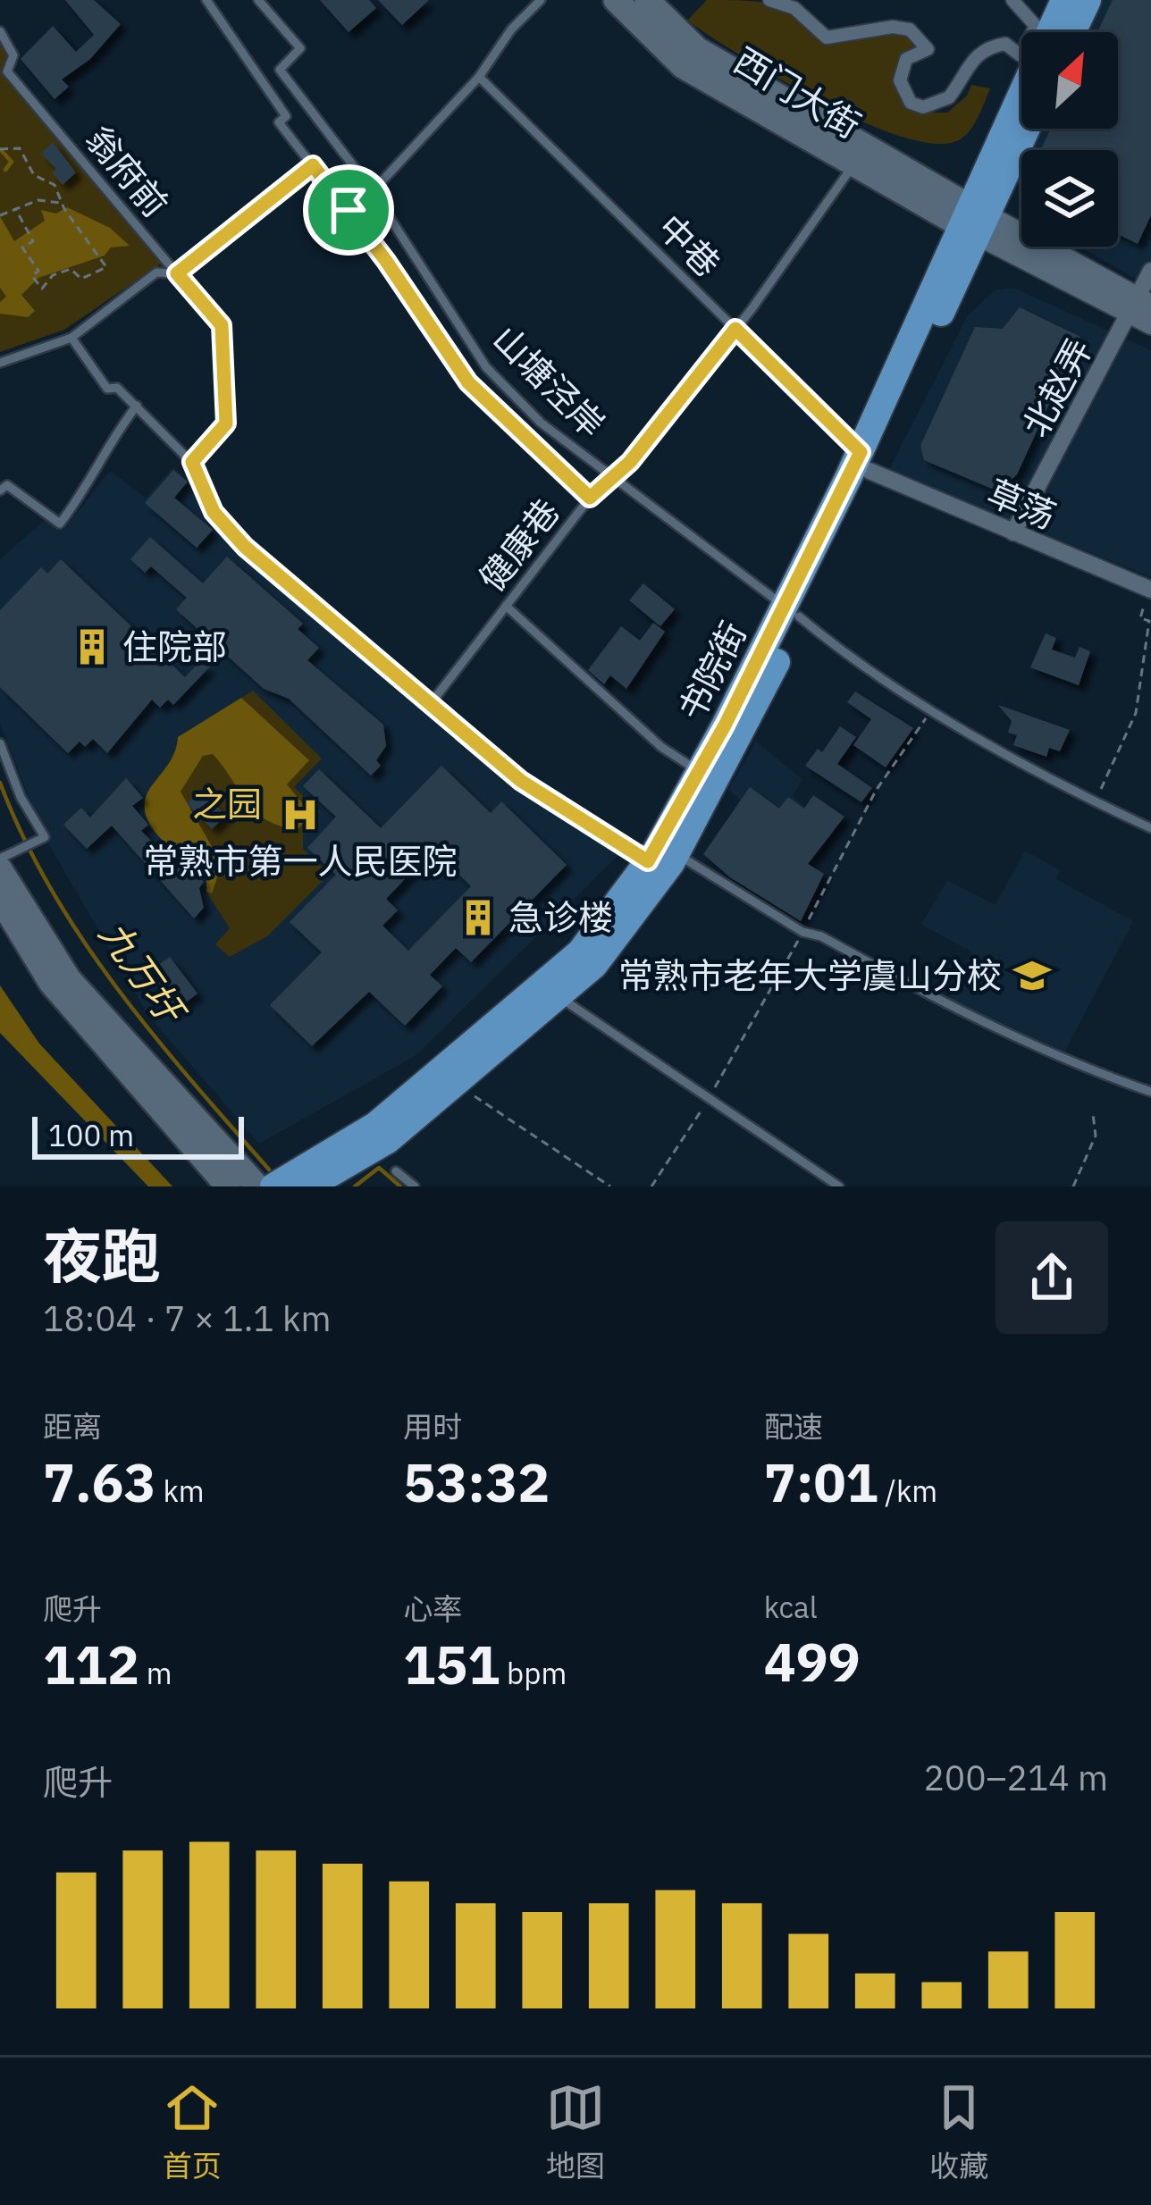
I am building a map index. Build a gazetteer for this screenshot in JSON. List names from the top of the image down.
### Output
{
  "streets": {
    "main road": ["西门大街", "书院街"],
    "street": ["北赵弄", "草荡"],
    "lane": [
      "翁府前",
      "中巷",
      "山塘泾岸",
      "健康巷"
    ]
  },
  "crossings": [
    ["西门大街", "健康巷"],
    ["西门大街", "书院街"],
    ["中巷", "草荡"],
    ["中巷", "健康巷"],
    ["中巷", "书院街"],
    ["山塘泾岸", "健康巷"],
    ["山塘泾岸", "书院街"],
    ["北赵弄", "草荡"],
    ["草荡", "书院街"]
  ],
  "water": ["九万圩"],
  "parks": ["之园"],
  "places": {
    "building": ["住院部", "急诊楼"],
    "hospital": ["常熟市第一人民医院"],
    "school or university": ["常熟市老年大学虞山分校"]
  },
  "scale_bar": "100 m",
  "north": "top right",
  "page": {
    "scale": "100 m",
    "heading": ["夜跑", "18:04 · 7 × 1.1 km"],
    "stats": [
      ["距离", "7.63 km"],
      ["用时", "53:32"],
      ["配速", "7:01 /km"],
      ["爬升", "112 m"],
      ["心率", "151 bpm"],
      ["kcal", "499"]
    ],
    "chart": ["爬升", "200–214 m"],
    "tabs": ["首页", "地图", "收藏"]
  }
}
